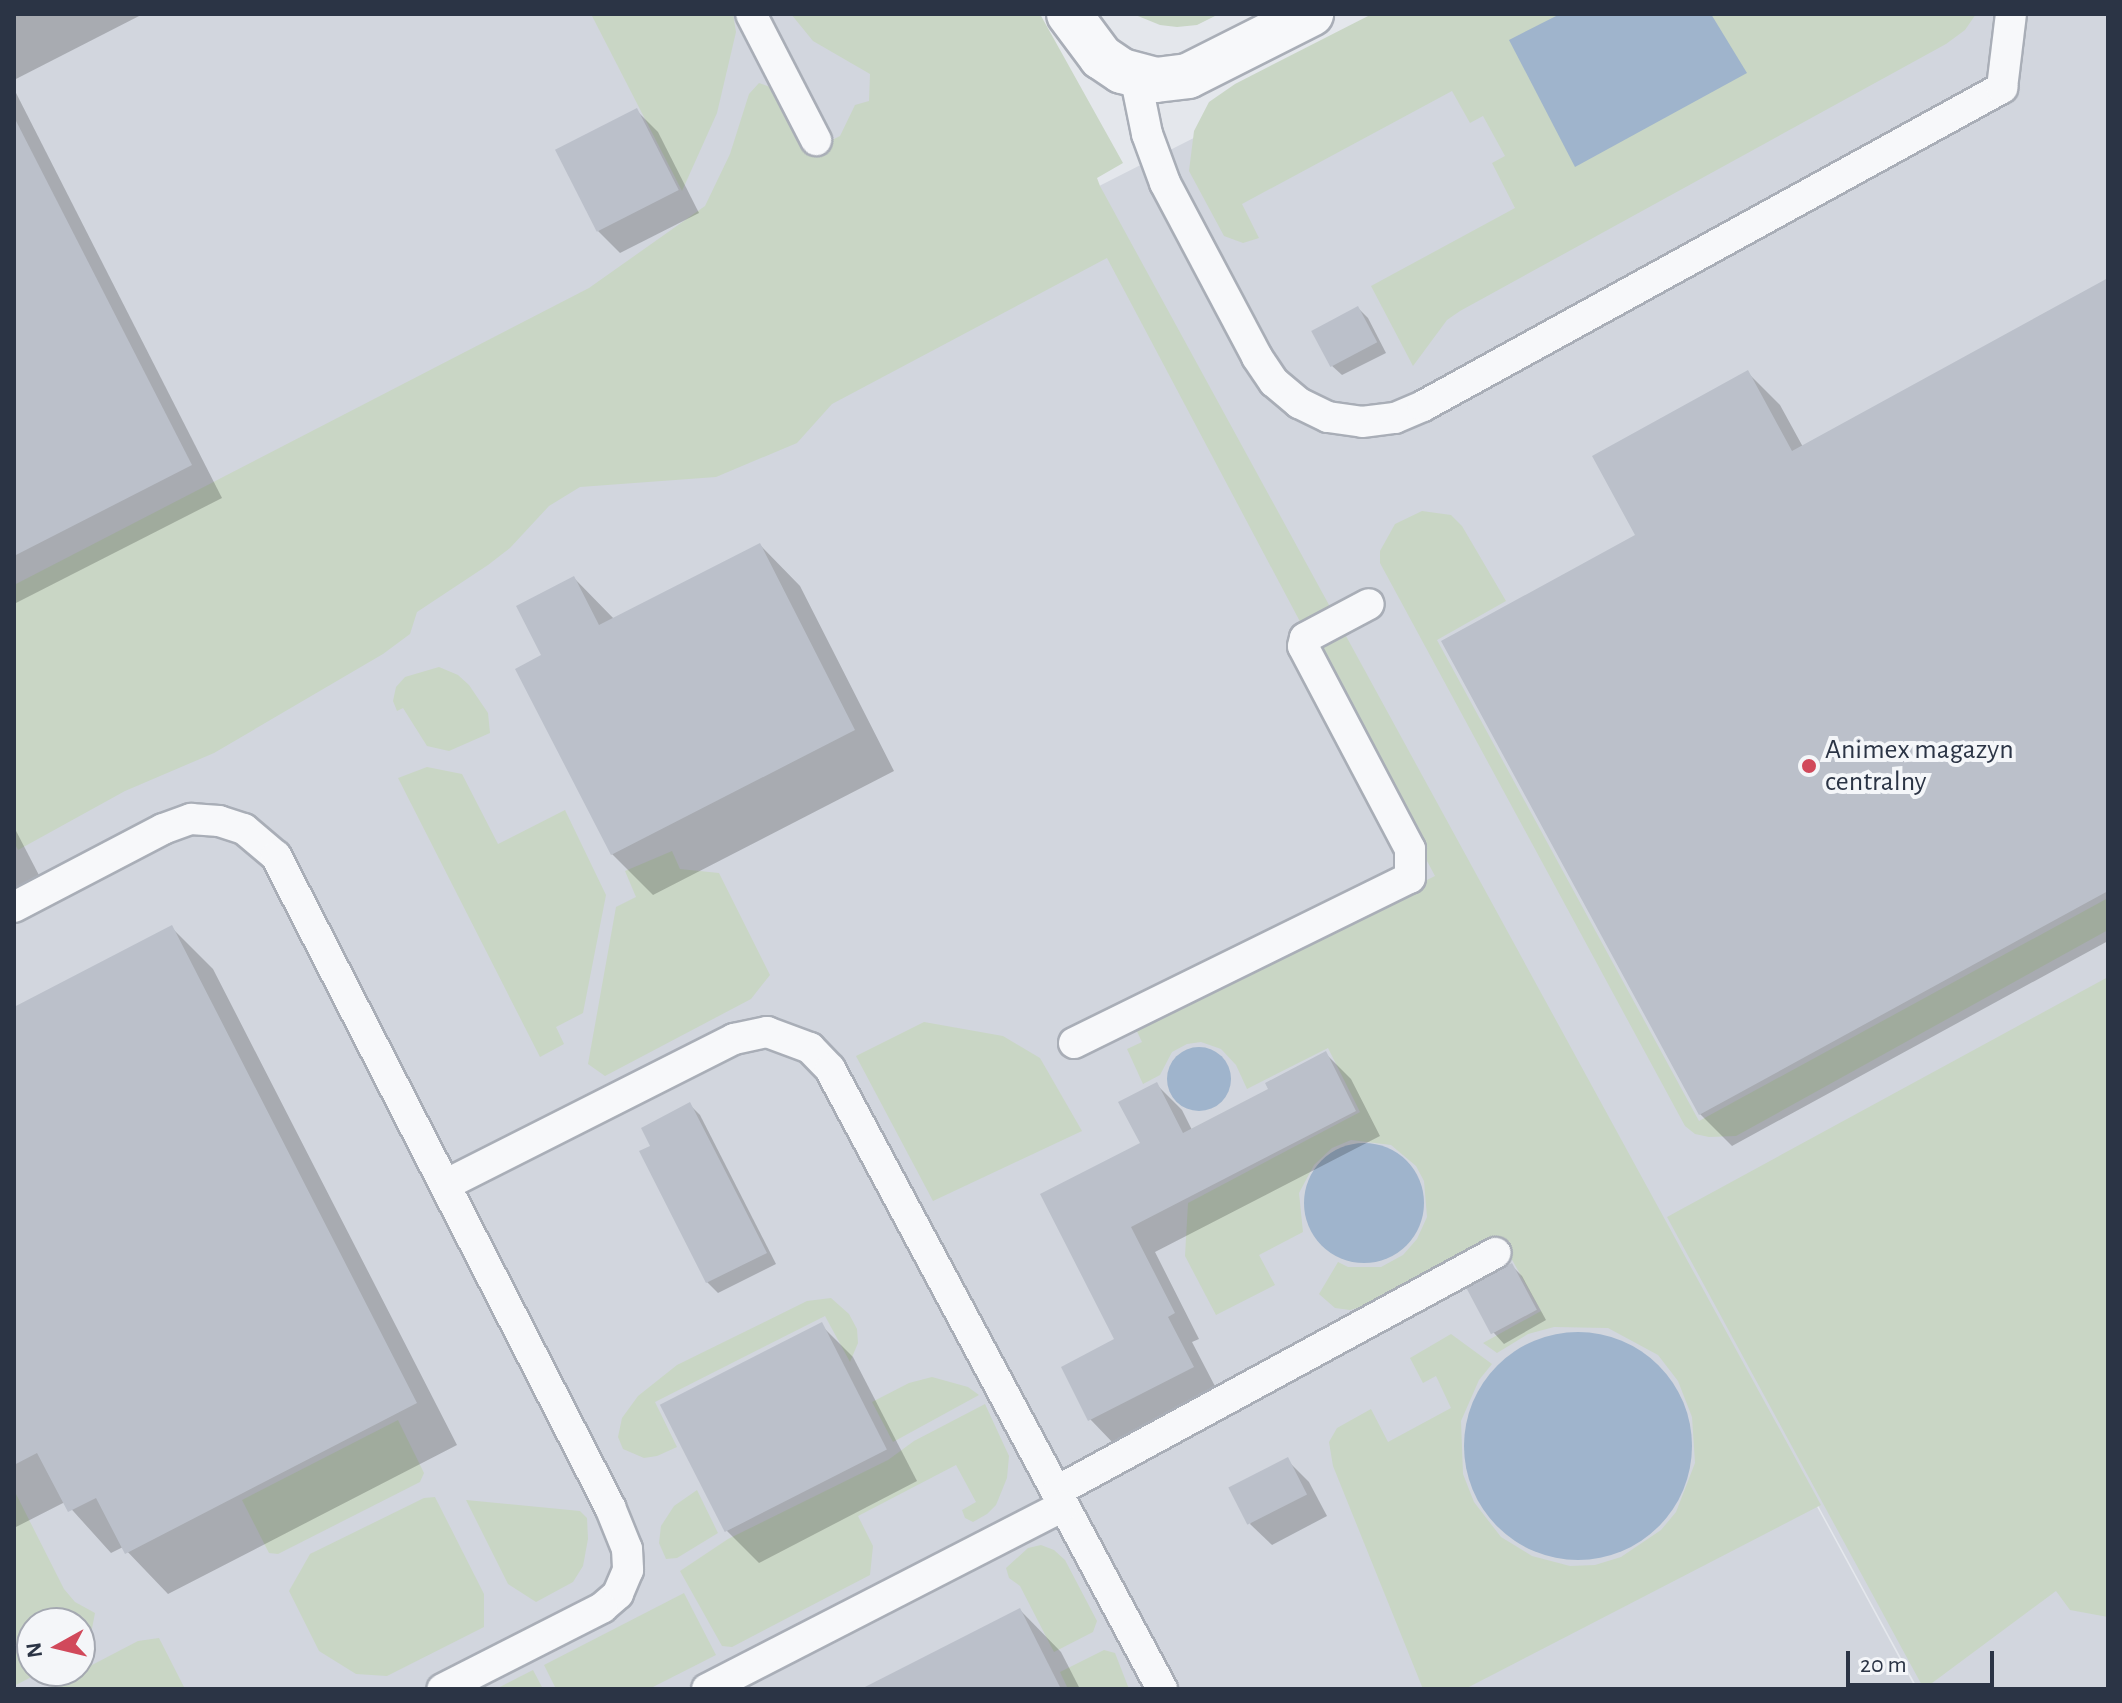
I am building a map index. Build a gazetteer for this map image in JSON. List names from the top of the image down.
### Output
{
  "places": ["Animex magazyn centralny"],
  "scale_bar": "20 m",
  "north": "left"
}
